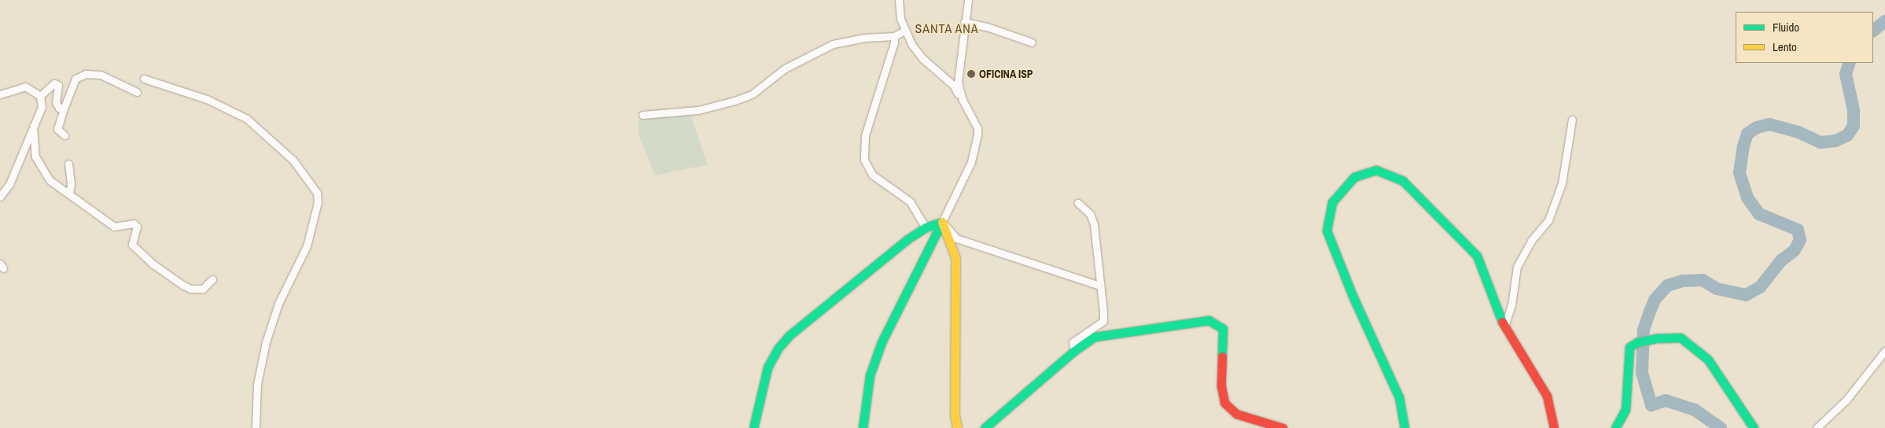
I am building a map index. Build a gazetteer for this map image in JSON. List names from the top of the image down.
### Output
{
  "districts": ["SANTA ANA"],
  "places": ["OFICINA ISP"],
  "legend": ["Fluido", "Lento"]
}
